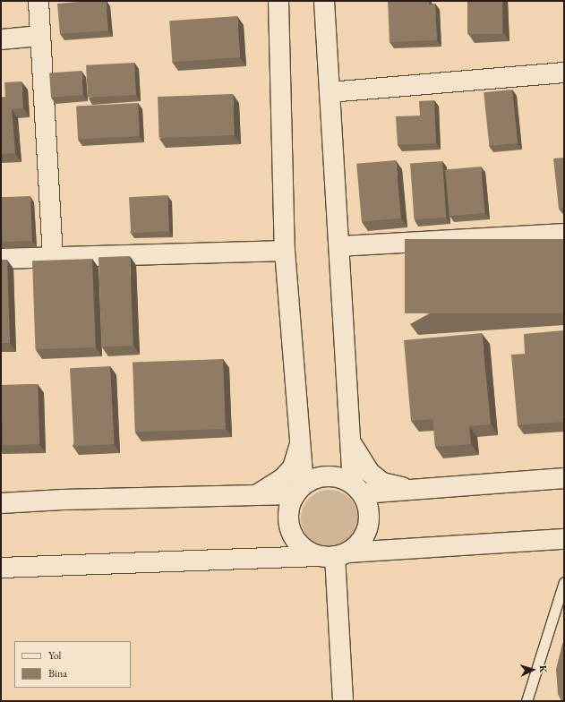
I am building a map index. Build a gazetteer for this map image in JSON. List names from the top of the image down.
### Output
{
  "legend": ["Yol", "Bina"],
  "north": "right"
}
